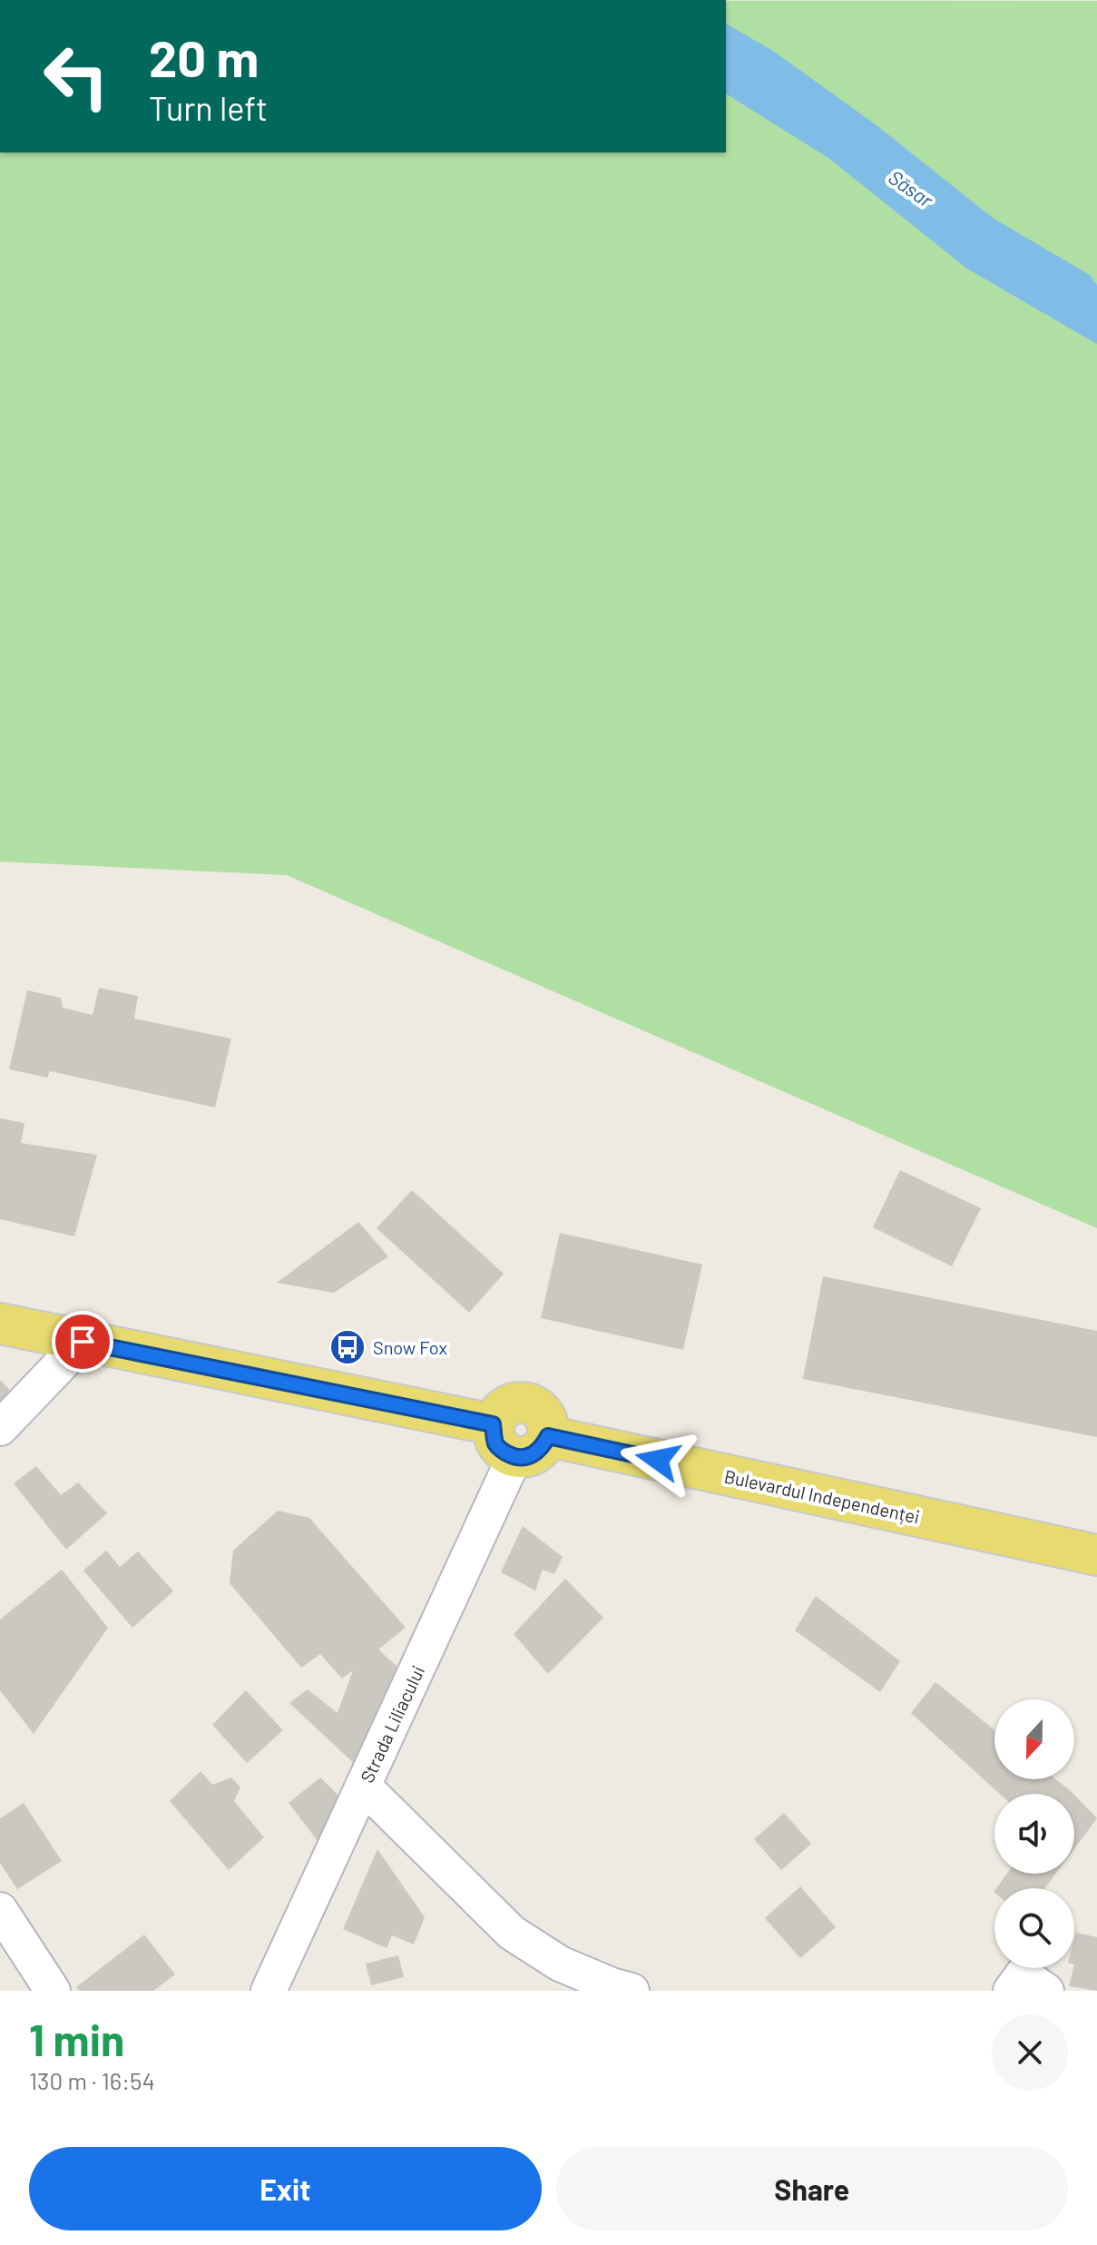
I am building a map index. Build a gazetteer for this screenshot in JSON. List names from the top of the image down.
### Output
{
  "streets": {
    "main road": ["Bulevardul Independenței"],
    "street": ["Strada Liliacului"]
  },
  "crossings": [
    ["Bulevardul Independenței", "Strada Liliacului"]
  ],
  "water": ["Săsar"],
  "places": {
    "bus stop": ["Snow Fox"]
  },
  "north": "bottom",
  "page": {
    "turn": ["20 m", "Turn left"],
    "heading": ["1 min", "130 m · 16:54"],
    "buttons": ["Exit", "Share"]
  }
}
